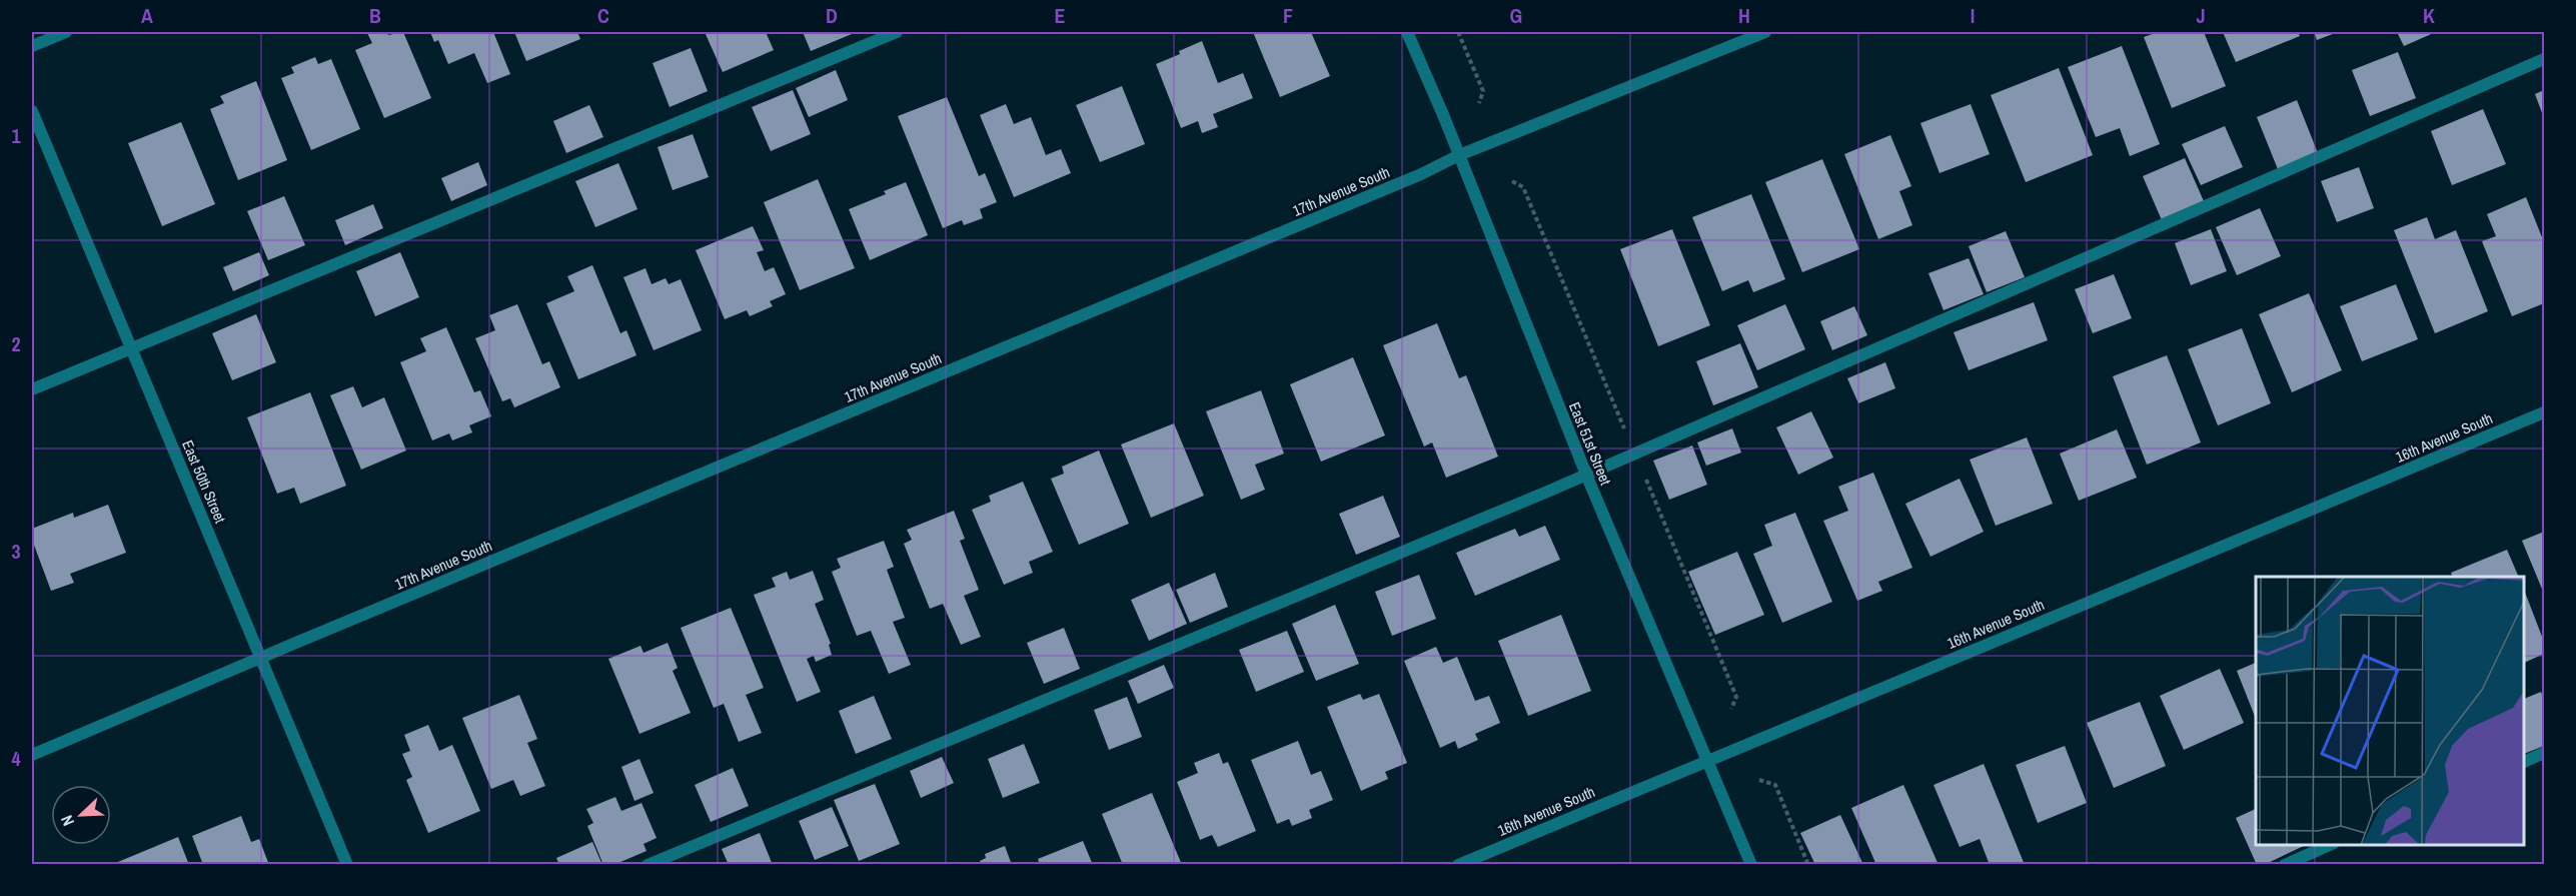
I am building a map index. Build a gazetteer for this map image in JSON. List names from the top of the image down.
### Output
{
  "streets": {
    "street": [
      "17th Avenue South",
      "16th Avenue South",
      "East 51st Street",
      "East 50th Street"
    ]
  },
  "crossings": [
    ["17th Avenue South", "East 51st Street"],
    ["17th Avenue South", "East 50th Street"],
    ["16th Avenue South", "East 51st Street"]
  ],
  "north": "bottom left",
  "grid": {
    "columns": [
      "A",
      "B",
      "C",
      "D",
      "E",
      "F",
      "G",
      "H",
      "I",
      "J",
      "K"
    ],
    "rows": [
      "1",
      "2",
      "3",
      "4"
    ]
  }
}
